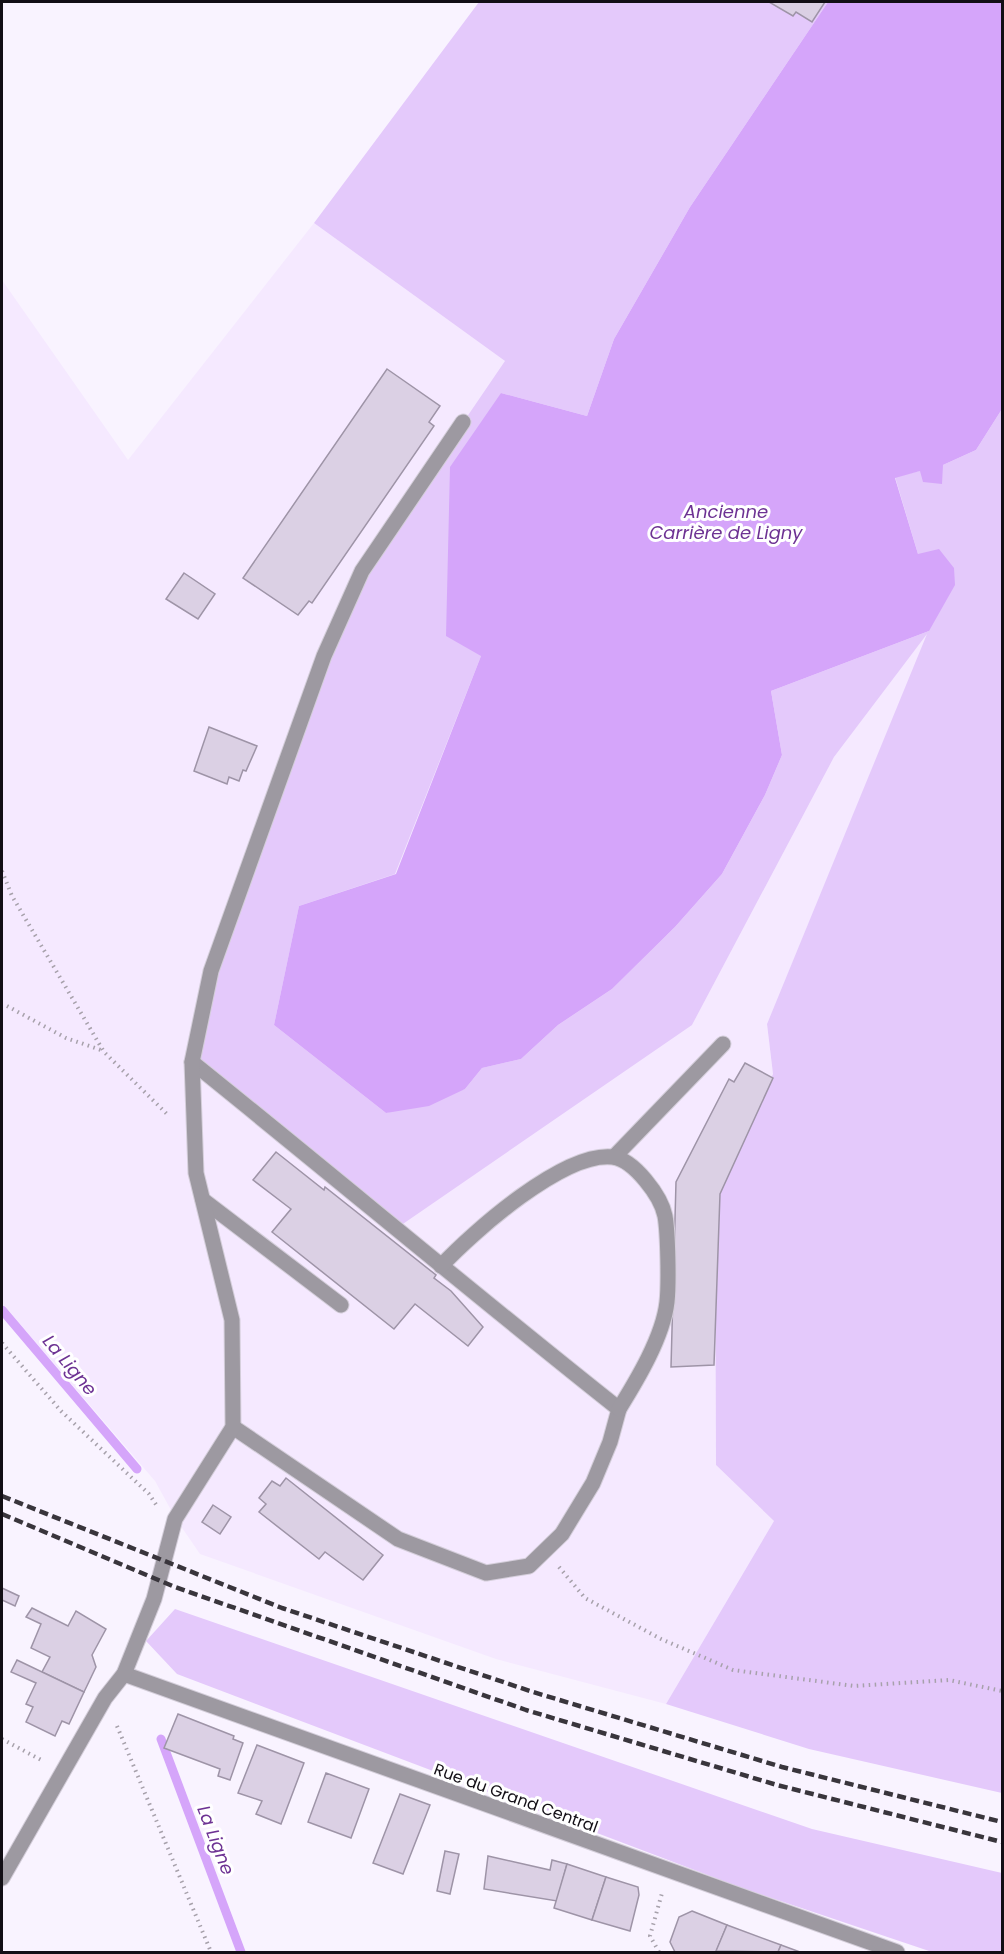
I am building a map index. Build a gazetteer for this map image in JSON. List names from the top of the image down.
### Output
{
  "streets": {
    "street": ["Rue du Grand Central"]
  },
  "water": ["Ancienne Carrière de Ligny", "La Ligne"]
}
